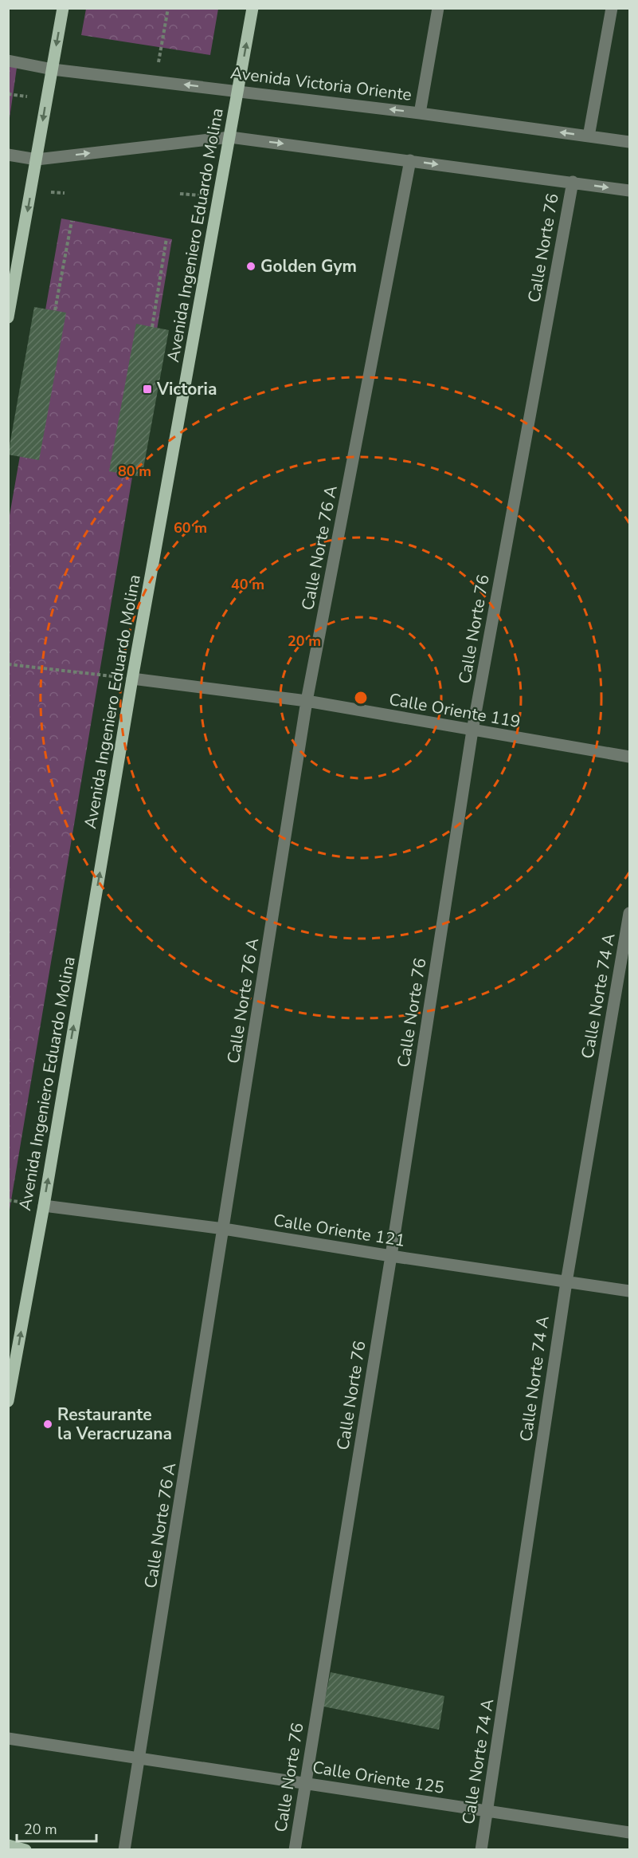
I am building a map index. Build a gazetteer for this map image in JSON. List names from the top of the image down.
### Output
{
  "streets": {
    "main road": ["Avenida Ingeniero Eduardo Molina"],
    "street": [
      "Avenida Victoria Oriente",
      "Calle Norte 76",
      "Calle Norte 76 A",
      "Calle Oriente 119",
      "Calle Norte 74 A",
      "Calle Oriente 121",
      "Calle Oriente 125"
    ]
  },
  "crossings": [
    ["Avenida Victoria Oriente", "Avenida Ingeniero Eduardo Molina"],
    ["Avenida Ingeniero Eduardo Molina", "Calle Oriente 119"],
    ["Avenida Ingeniero Eduardo Molina", "Calle Oriente 121"],
    ["Calle Norte 76", "Calle Oriente 119"],
    ["Calle Norte 76", "Calle Oriente 121"],
    ["Calle Norte 76", "Calle Oriente 125"],
    ["Calle Norte 76 A", "Calle Oriente 119"],
    ["Calle Norte 76 A", "Calle Oriente 121"],
    ["Calle Norte 76 A", "Calle Oriente 125"],
    ["Calle Norte 74 A", "Calle Oriente 121"],
    ["Calle Norte 74 A", "Calle Oriente 125"]
  ],
  "one_way": ["Avenida Ingeniero Eduardo Molina"],
  "places": {
    "other": ["Golden Gym", "Restaurante la Veracruzana"],
    "transit": ["Victoria"]
  },
  "scale_bar": "20 m",
  "rings": [
    "80 m",
    "60 m",
    "40 m",
    "20 m"
  ]
}
